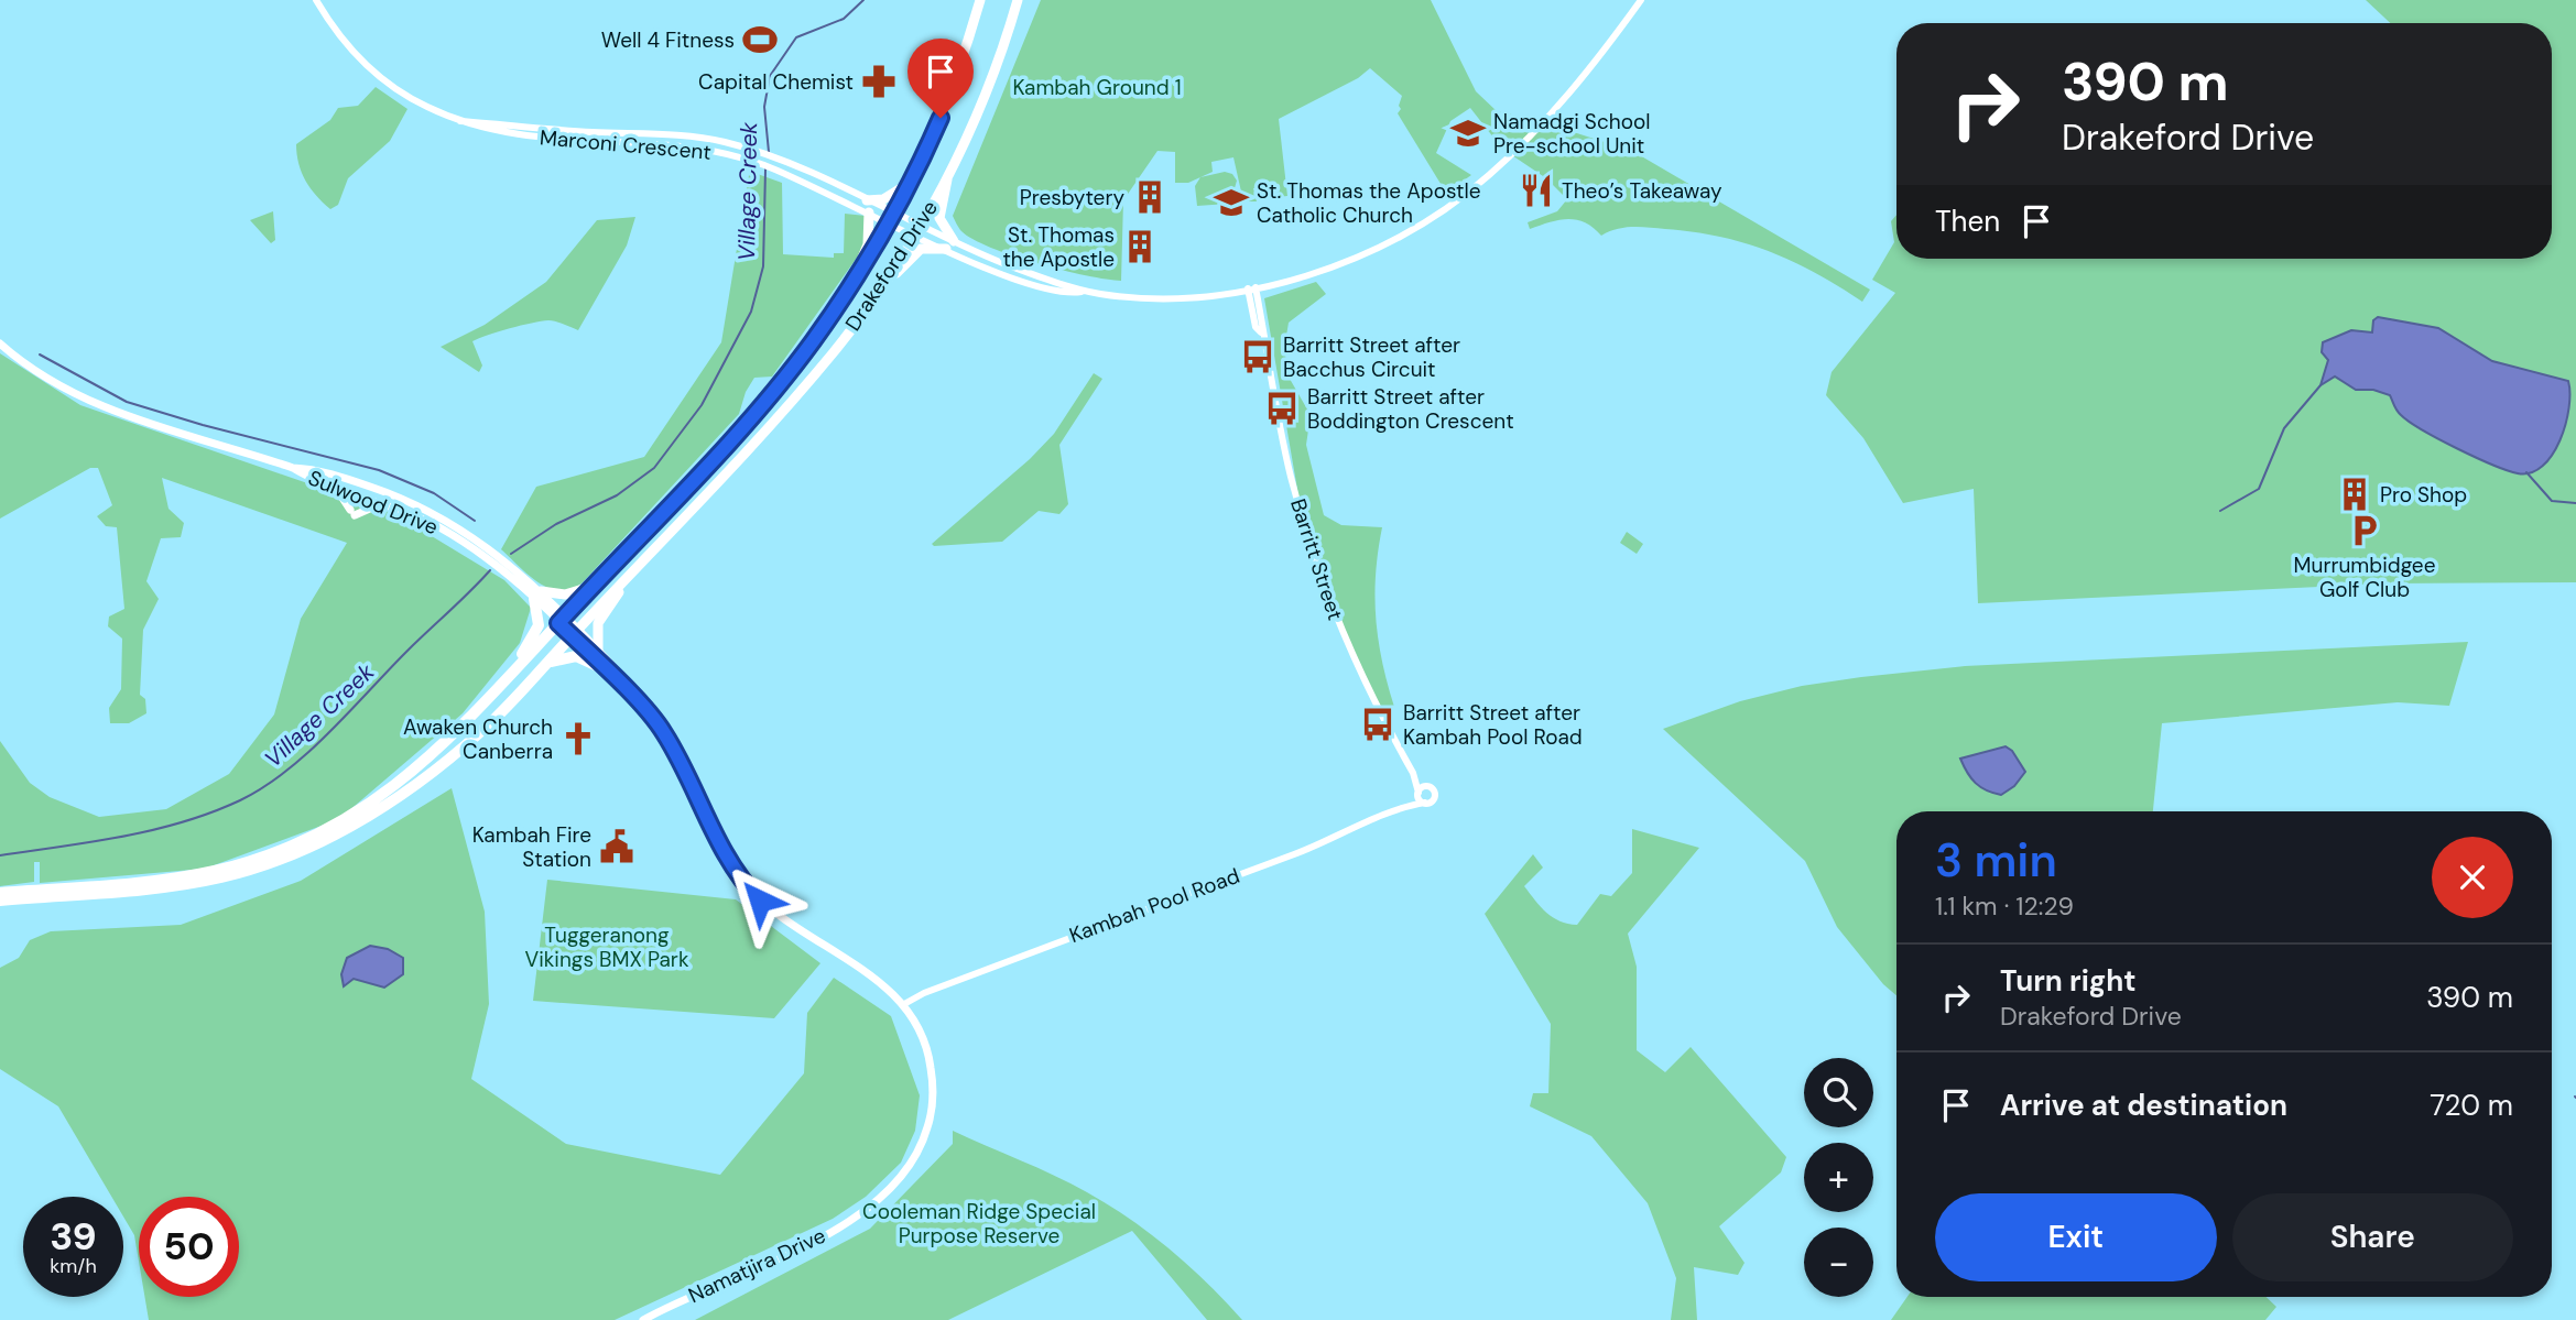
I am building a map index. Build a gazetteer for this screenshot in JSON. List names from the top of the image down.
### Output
{
  "streets": {
    "highway": ["Drakeford Drive"],
    "main road": ["Sulwood Drive", "Namatjira Drive"],
    "street": ["Marconi Crescent", "Barritt Street", "Kambah Pool Road"]
  },
  "crossings": [
    ["Marconi Crescent", "Drakeford Drive"],
    ["Drakeford Drive", "Sulwood Drive"],
    ["Sulwood Drive", "Kambah Pool Road"],
    ["Sulwood Drive", "Namatjira Drive"],
    ["Barritt Street", "Kambah Pool Road"],
    ["Kambah Pool Road", "Namatjira Drive"]
  ],
  "water": ["Village Creek"],
  "parks": ["Kambah Ground 1", "Tuggeranong Vikings BMX Park", "Cooleman Ridge Special Purpose Reserve"],
  "places": {
    "sports": ["Well 4 Fitness"],
    "pharmacy": ["Capital Chemist"],
    "school or university": ["Namadgi School Pre-school Unit", "St. Thomas the Apostle Catholic Church"],
    "restaurant": ["Theo’s Takeaway"],
    "building": ["Presbytery", "St. Thomas the Apostle", "Pro Shop"],
    "bus stop": ["Barritt Street after Bacchus Circuit", "Barritt Street after Boddington Crescent", "Barritt Street after Kambah Pool Road"],
    "parking": ["Murrumbidgee Golf Club"],
    "church": ["Awaken Church Canberra"],
    "public building": ["Kambah Fire Station"]
  },
  "page": {
    "turn": ["390 m", "Drakeford Drive"],
    "then": "Then",
    "heading": ["3 min", "1.1 km · 12:29"],
    "list": [
      {
        "name": "Turn right",
        "note": "Drakeford Drive",
        "value": "390 m"
      },
      {
        "name": "Arrive at destination",
        "value": "720 m"
      }
    ],
    "map_buttons": ["+", "−"],
    "buttons": ["Exit", "Share"],
    "speed": "39 km/h",
    "limit": "50"
  }
}
